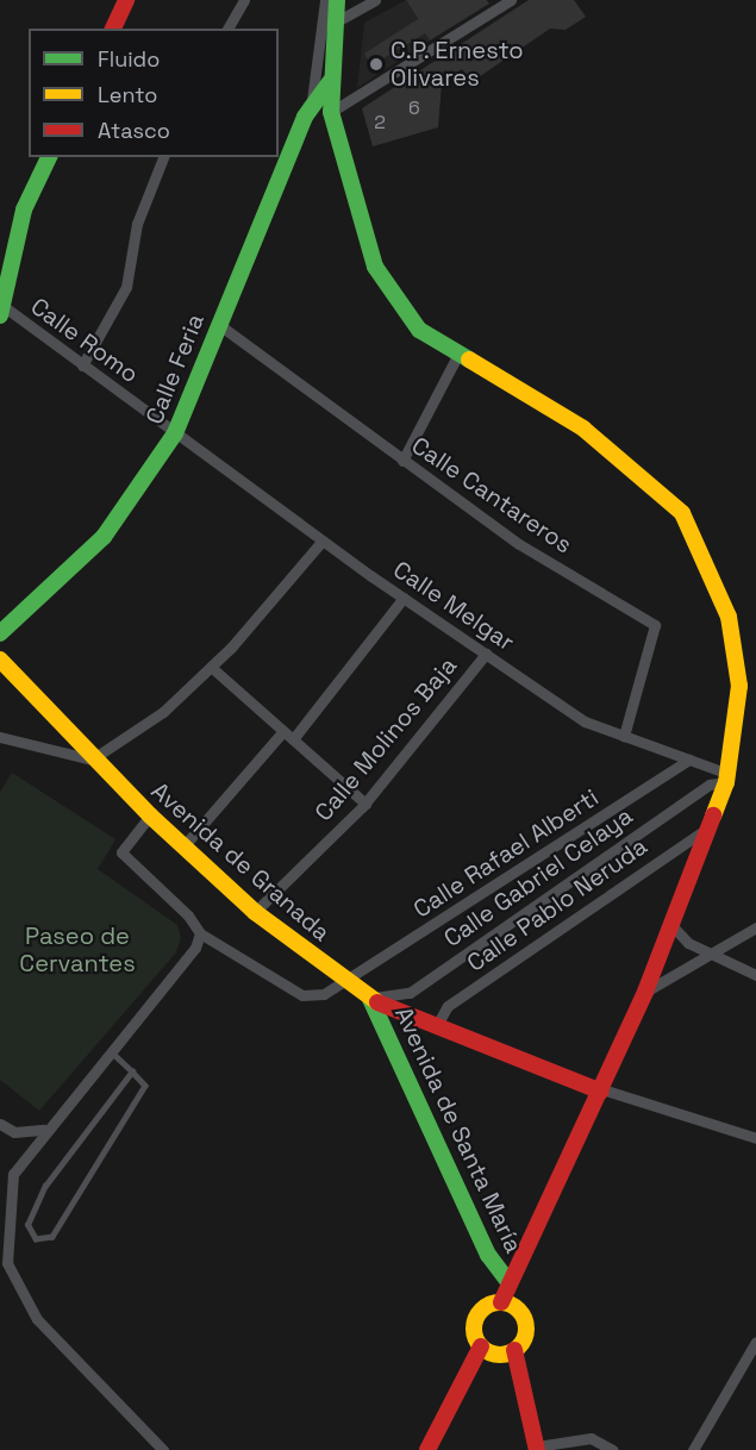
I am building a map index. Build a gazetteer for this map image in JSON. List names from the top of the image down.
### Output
{
  "streets": {
    "street": [
      "Calle Romo",
      "Calle Feria",
      "Calle Cantareros",
      "Calle Melgar",
      "Calle Molinos Baja",
      "Calle Rafael Alberti",
      "Avenida de Granada",
      "Calle Gabriel Celaya",
      "Calle Pablo Neruda",
      "Avenida de Santa María"
    ]
  },
  "crossings": [
    ["Calle Romo", "Calle Feria"],
    ["Calle Romo", "Calle Melgar"],
    ["Calle Feria", "Calle Cantareros"],
    ["Calle Feria", "Calle Melgar"],
    ["Calle Cantareros", "Calle Melgar"],
    ["Calle Melgar", "Calle Molinos Baja"],
    ["Calle Melgar", "Calle Rafael Alberti"],
    ["Calle Melgar", "Calle Gabriel Celaya"],
    ["Calle Molinos Baja", "Avenida de Granada"],
    ["Calle Rafael Alberti", "Avenida de Granada"],
    ["Avenida de Granada", "Calle Gabriel Celaya"],
    ["Avenida de Granada", "Calle Pablo Neruda"],
    ["Avenida de Granada", "Avenida de Santa María"],
    ["Calle Gabriel Celaya", "Avenida de Santa María"]
  ],
  "parks": ["Paseo de Cervantes"],
  "places": ["C.P. Ernesto Olivares"],
  "house_numbers": ["6", "2"],
  "legend": ["Fluido", "Lento", "Atasco"]
}
